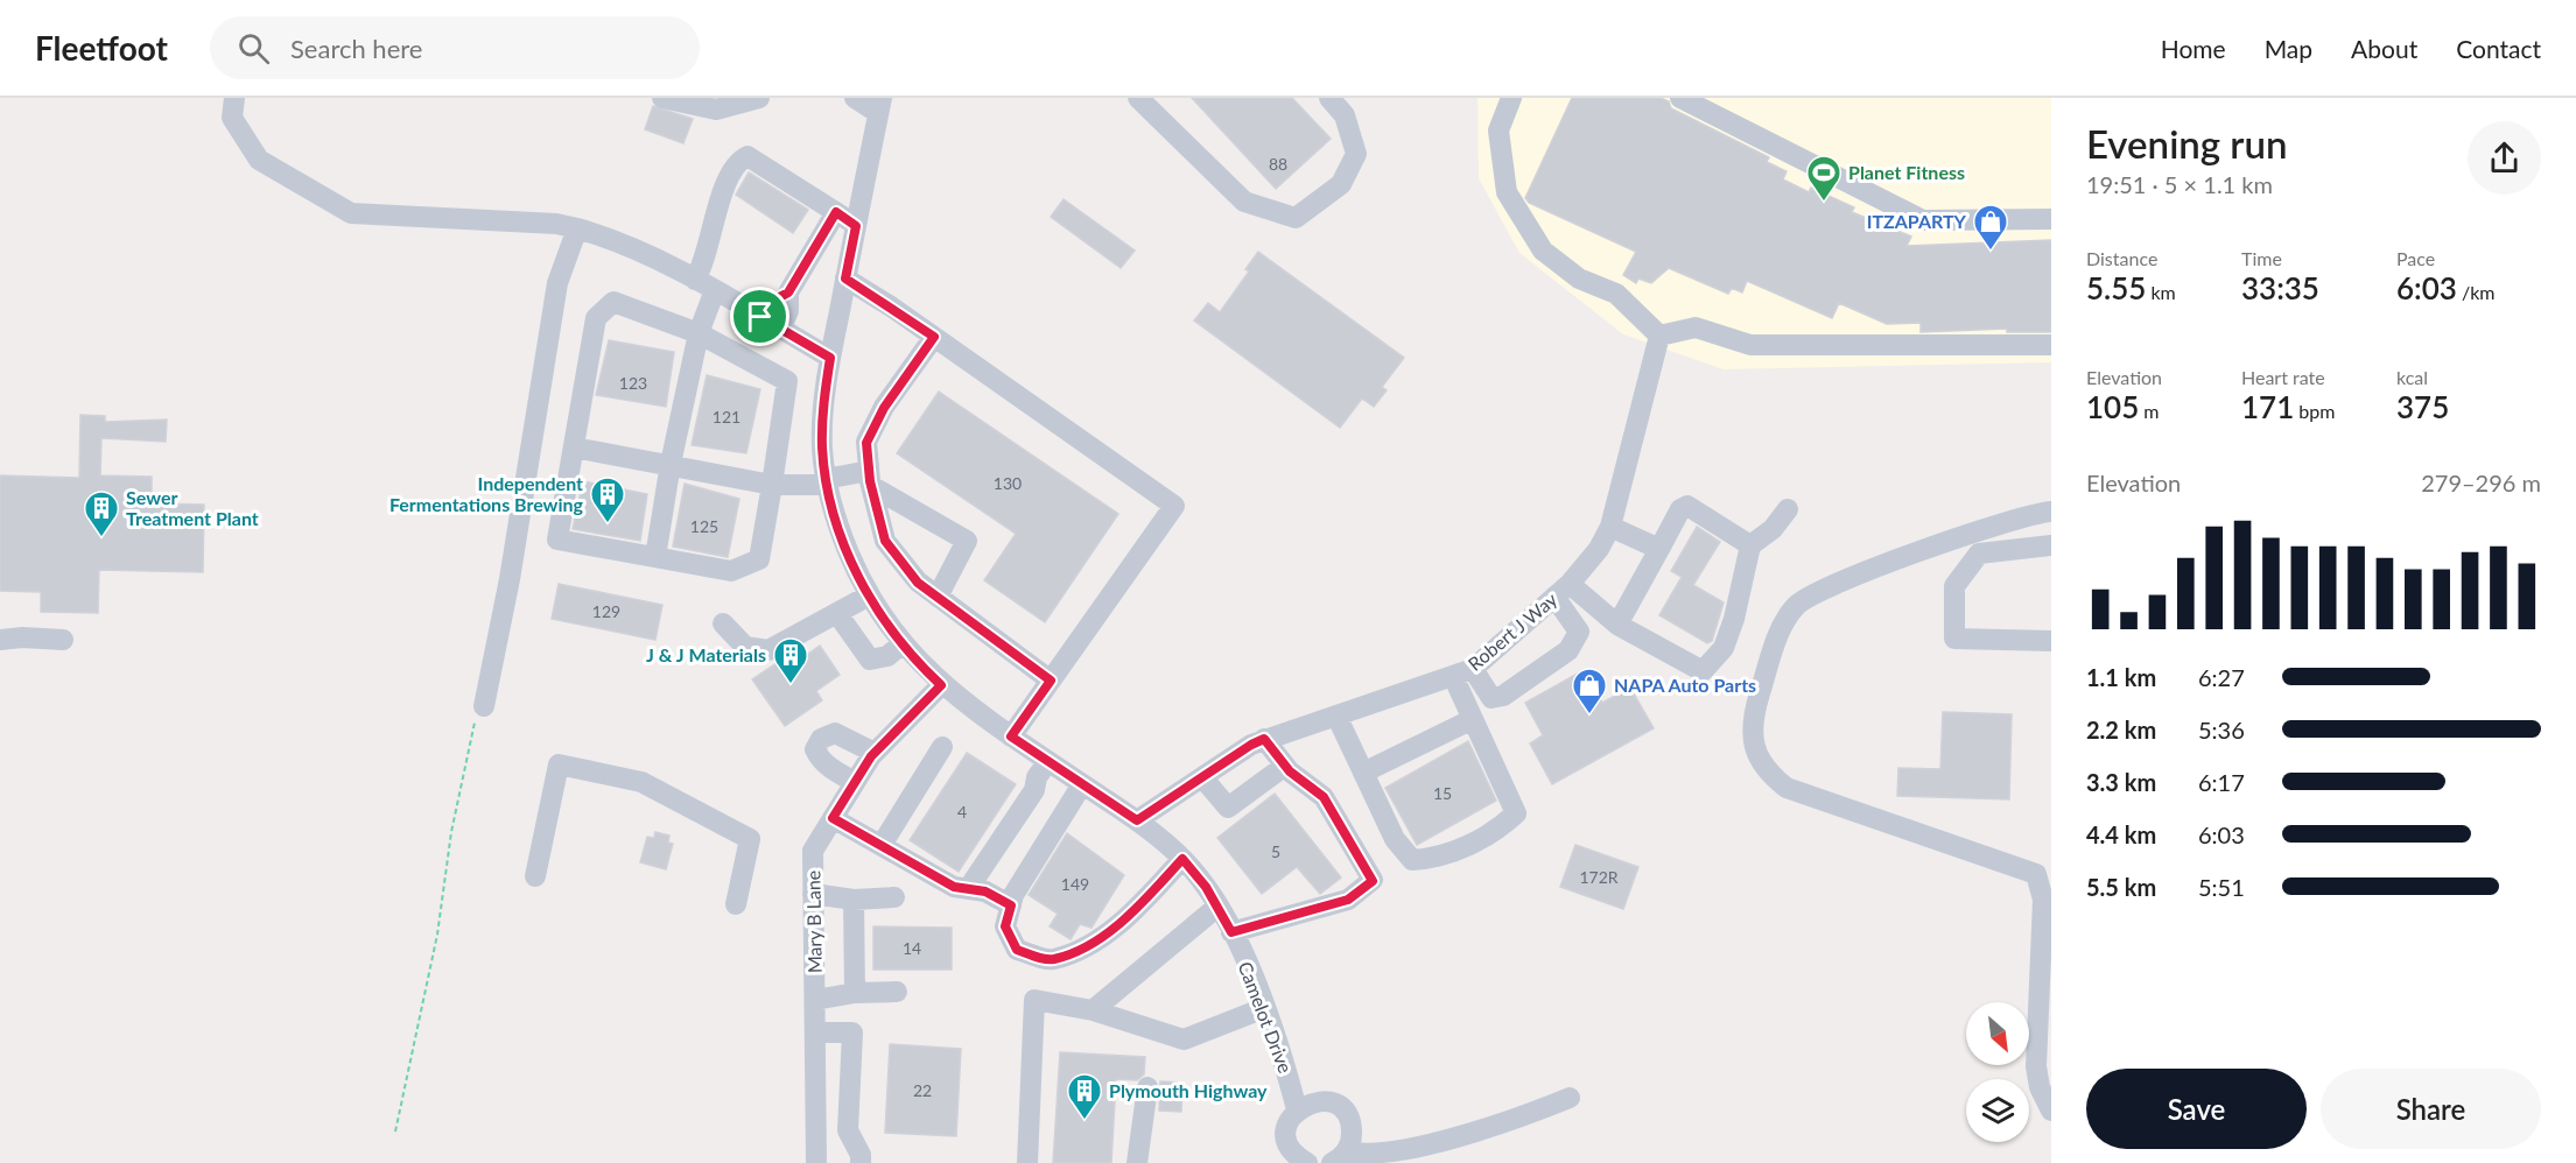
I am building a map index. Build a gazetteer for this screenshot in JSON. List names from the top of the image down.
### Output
{
  "streets": {
    "street": ["Robert J Way", "Mary B Lane", "Camelot Drive"]
  },
  "crossings": [
    ["Robert J Way", "Camelot Drive"],
    ["Mary B Lane", "Camelot Drive"]
  ],
  "places": {
    "sports": ["Planet Fitness"],
    "shop": ["ITZAPARTY", "NAPA Auto Parts"],
    "building": [
      "Independent Fermentations Brewing",
      "Sewer Treatment Plant",
      "J & J Materials",
      "Plymouth Highway"
    ]
  },
  "house_numbers": [
    "88",
    "123",
    "121",
    "130",
    "125",
    "129",
    "15",
    "4",
    "5",
    "172R",
    "149",
    "14",
    "22"
  ],
  "north": "bottom right",
  "page": {
    "header": "Fleetfoot",
    "search": "Search here",
    "nav": [
      "Home",
      "Map",
      "About",
      "Contact"
    ],
    "heading": ["Evening run", "19:51 · 5 × 1.1 km"],
    "stats": [
      ["Distance", "5.55 km"],
      ["Time", "33:35"],
      ["Pace", "6:03 /km"],
      ["Elevation", "105 m"],
      ["Heart rate", "171 bpm"],
      ["kcal", "375"]
    ],
    "chart": ["Elevation", "279–296 m"],
    "list": [
      {
        "name": "1.1 km",
        "note": "6:27"
      },
      {
        "name": "2.2 km",
        "note": "5:36"
      },
      {
        "name": "3.3 km",
        "note": "6:17"
      },
      {
        "name": "4.4 km",
        "note": "6:03"
      },
      {
        "name": "5.5 km",
        "note": "5:51"
      }
    ],
    "buttons": ["Save", "Share"]
  }
}
